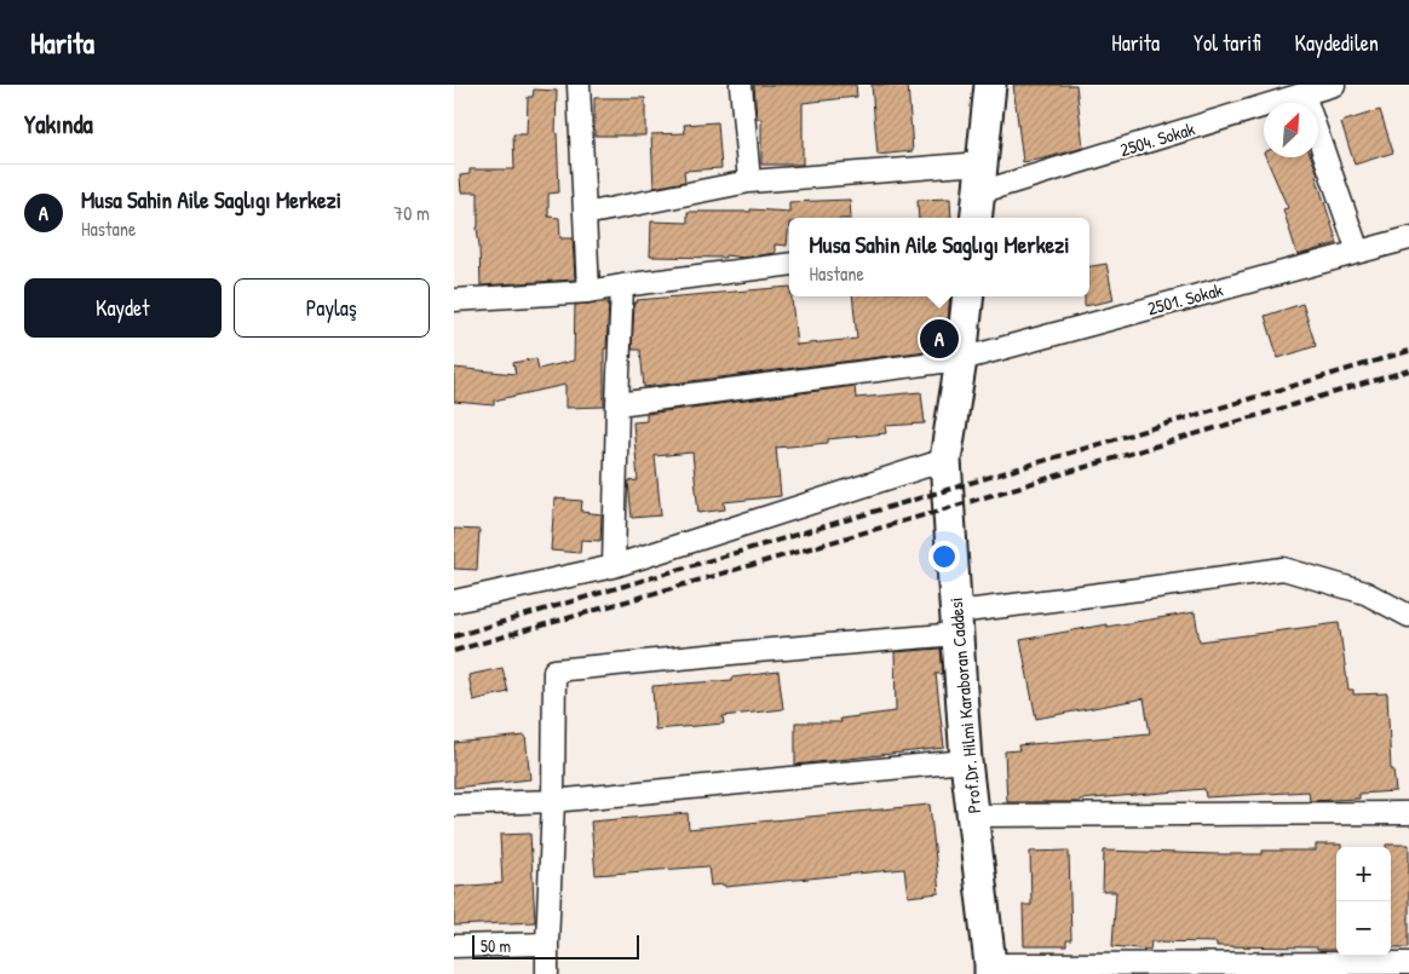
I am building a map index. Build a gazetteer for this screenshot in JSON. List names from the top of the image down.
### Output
{
  "streets": {
    "street": ["2504. Sokak", "2501. Sokak", "Prof.Dr. Hilmi Karaboran Caddesi"]
  },
  "crossings": [
    ["2501. Sokak", "Prof.Dr. Hilmi Karaboran Caddesi"]
  ],
  "scale_bar": "50 m",
  "north": "top right",
  "page": {
    "header": "Harita",
    "nav": ["Harita", "Yol tarifi", "Kaydedilen"],
    "heading": "Yakında",
    "list": [
      {
        "mark": "A",
        "name": "Musa Sahin Aile Saglıgı Merkezi",
        "note": "Hastane",
        "value": "70 m"
      }
    ],
    "popup": ["Musa Sahin Aile Saglıgı Merkezi", "Hastane"],
    "buttons": ["Kaydet", "Paylaş"],
    "pins": "A",
    "map_buttons": ["+", "−"],
    "scale": "50 m"
  }
}
